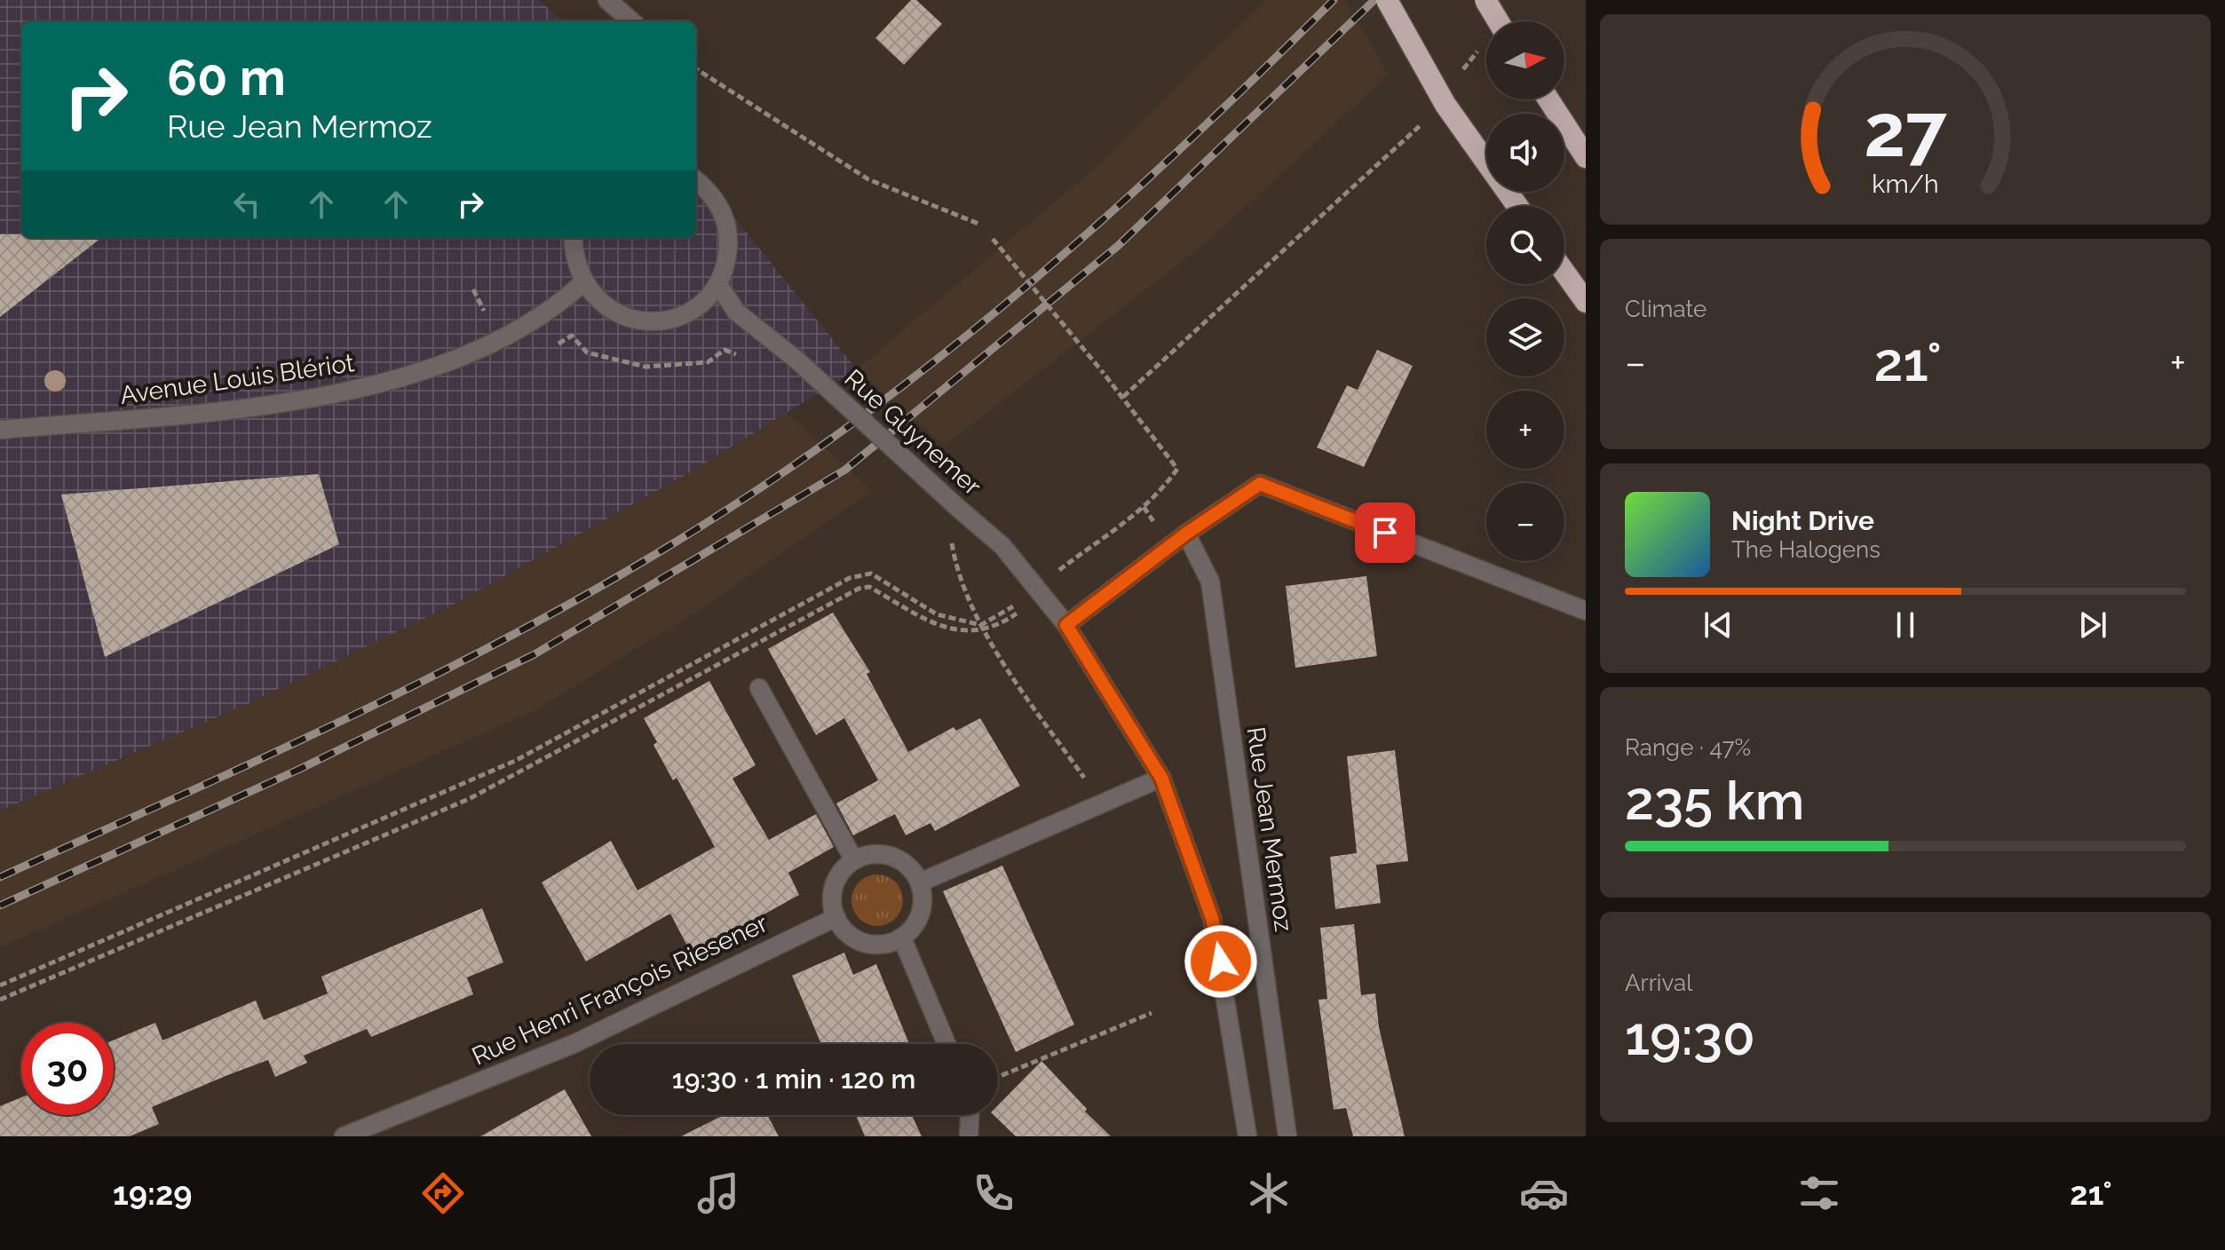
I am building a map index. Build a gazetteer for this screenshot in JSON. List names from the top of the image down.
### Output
{
  "streets": {
    "street": [
      "Avenue Louis Blériot",
      "Rue Guynemer",
      "Rue Jean Mermoz",
      "Rue Henri François Riesener"
    ]
  },
  "north": "right",
  "page": {
    "map_buttons": ["+", "−"],
    "turn": ["60 m", "Rue Jean Mermoz"],
    "tile": [
      "Climate",
      ["Range · 47%", "235 km"],
      ["Arrival", "19:30"]
    ],
    "heat": ["−", "21°", "+"],
    "song": ["Night Drive", "The Halogens"],
    "limit": "30",
    "trip": "19:30 · 1 min · 120 m",
    "tabs": ["19:29", "21°"],
    "gauge": ["27", "km/h"]
  }
}
